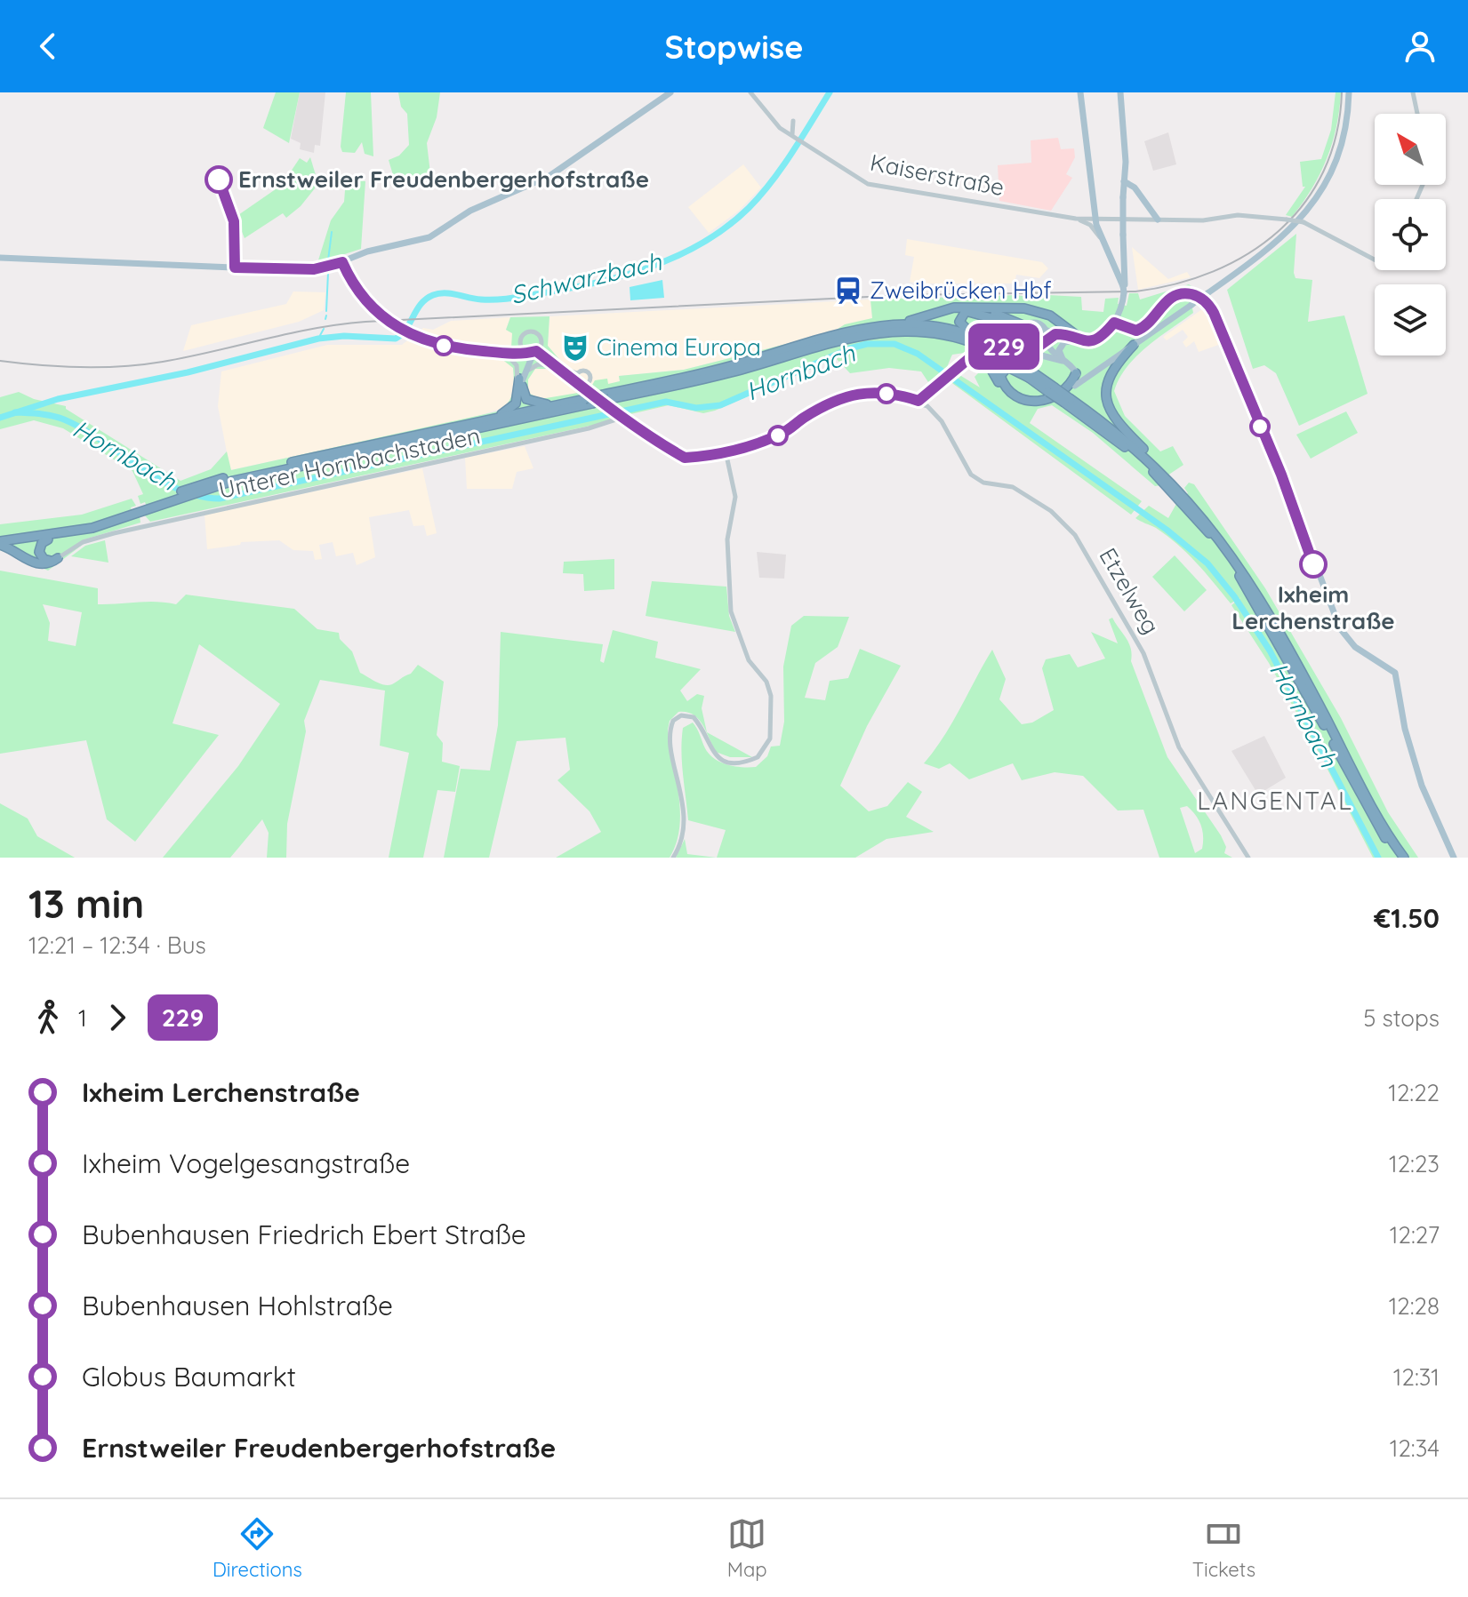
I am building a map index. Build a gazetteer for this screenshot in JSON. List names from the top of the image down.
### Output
{
  "streets": {
    "street": ["Kaiserstraße", "Unterer Hornbachstaden", "Etzelweg"]
  },
  "districts": ["LANGENTAL"],
  "water": ["Schwarzbach", "Hornbach"],
  "places": {
    "other": ["Ernstweiler Freudenbergerhofstraße", "Ixheim Lerchenstraße"],
    "station": ["Zweibrücken Hbf"],
    "theatre": ["Cinema Europa"]
  },
  "lines": ["bus line 229"],
  "north": "top left",
  "page": {
    "header": "Stopwise",
    "on_map": "229",
    "heading": ["13 min", "12:21 – 12:34 · Bus", "€1.50"],
    "legs": ["1", "229", "5 stops"],
    "list": [
      {
        "name": "Ixheim Lerchenstraße",
        "value": "12:22"
      },
      {
        "name": "Ixheim Vogelgesangstraße",
        "value": "12:23"
      },
      {
        "name": "Bubenhausen Friedrich Ebert Straße",
        "value": "12:27"
      },
      {
        "name": "Bubenhausen Hohlstraße",
        "value": "12:28"
      },
      {
        "name": "Globus Baumarkt",
        "value": "12:31"
      },
      {
        "name": "Ernstweiler Freudenbergerhofstraße",
        "value": "12:34"
      }
    ],
    "tabs": ["Directions", "Map", "Tickets"]
  }
}
